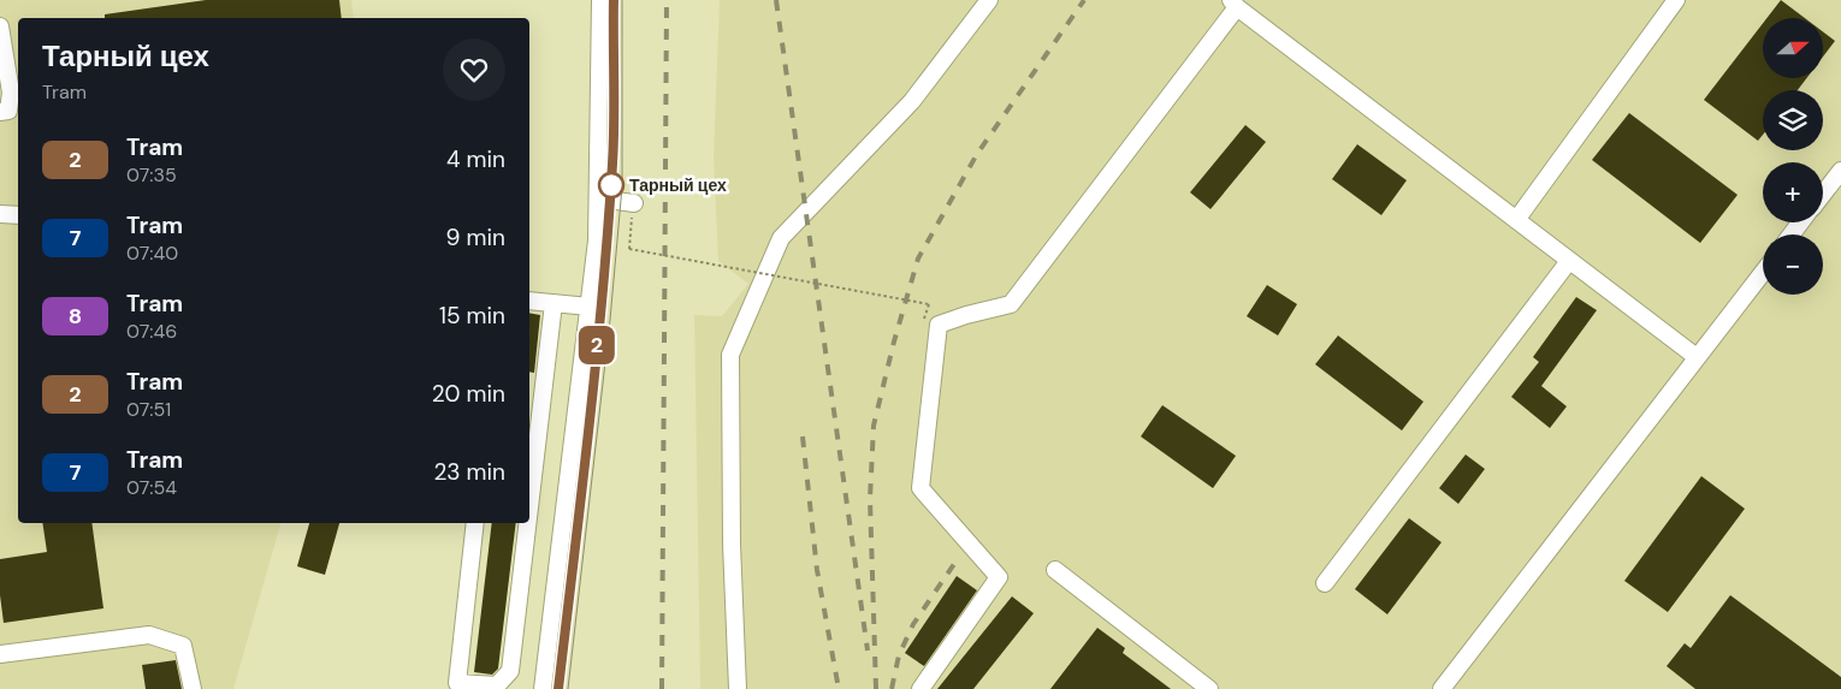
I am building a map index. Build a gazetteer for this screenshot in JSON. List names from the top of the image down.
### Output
{
  "places": ["Тарный цех"],
  "lines": ["tram line 2"],
  "north": "right",
  "page": {
    "on_map": "2",
    "map_buttons": ["+", "−"],
    "heading": ["Тарный цех", "Tram"],
    "list": [
      {
        "mark": "2",
        "name": "Tram",
        "note": "07:35",
        "value": "4 min"
      },
      {
        "mark": "7",
        "name": "Tram",
        "note": "07:40",
        "value": "9 min"
      },
      {
        "mark": "8",
        "name": "Tram",
        "note": "07:46",
        "value": "15 min"
      },
      {
        "mark": "2",
        "name": "Tram",
        "note": "07:51",
        "value": "20 min"
      },
      {
        "mark": "7",
        "name": "Tram",
        "note": "07:54",
        "value": "23 min"
      }
    ]
  }
}
